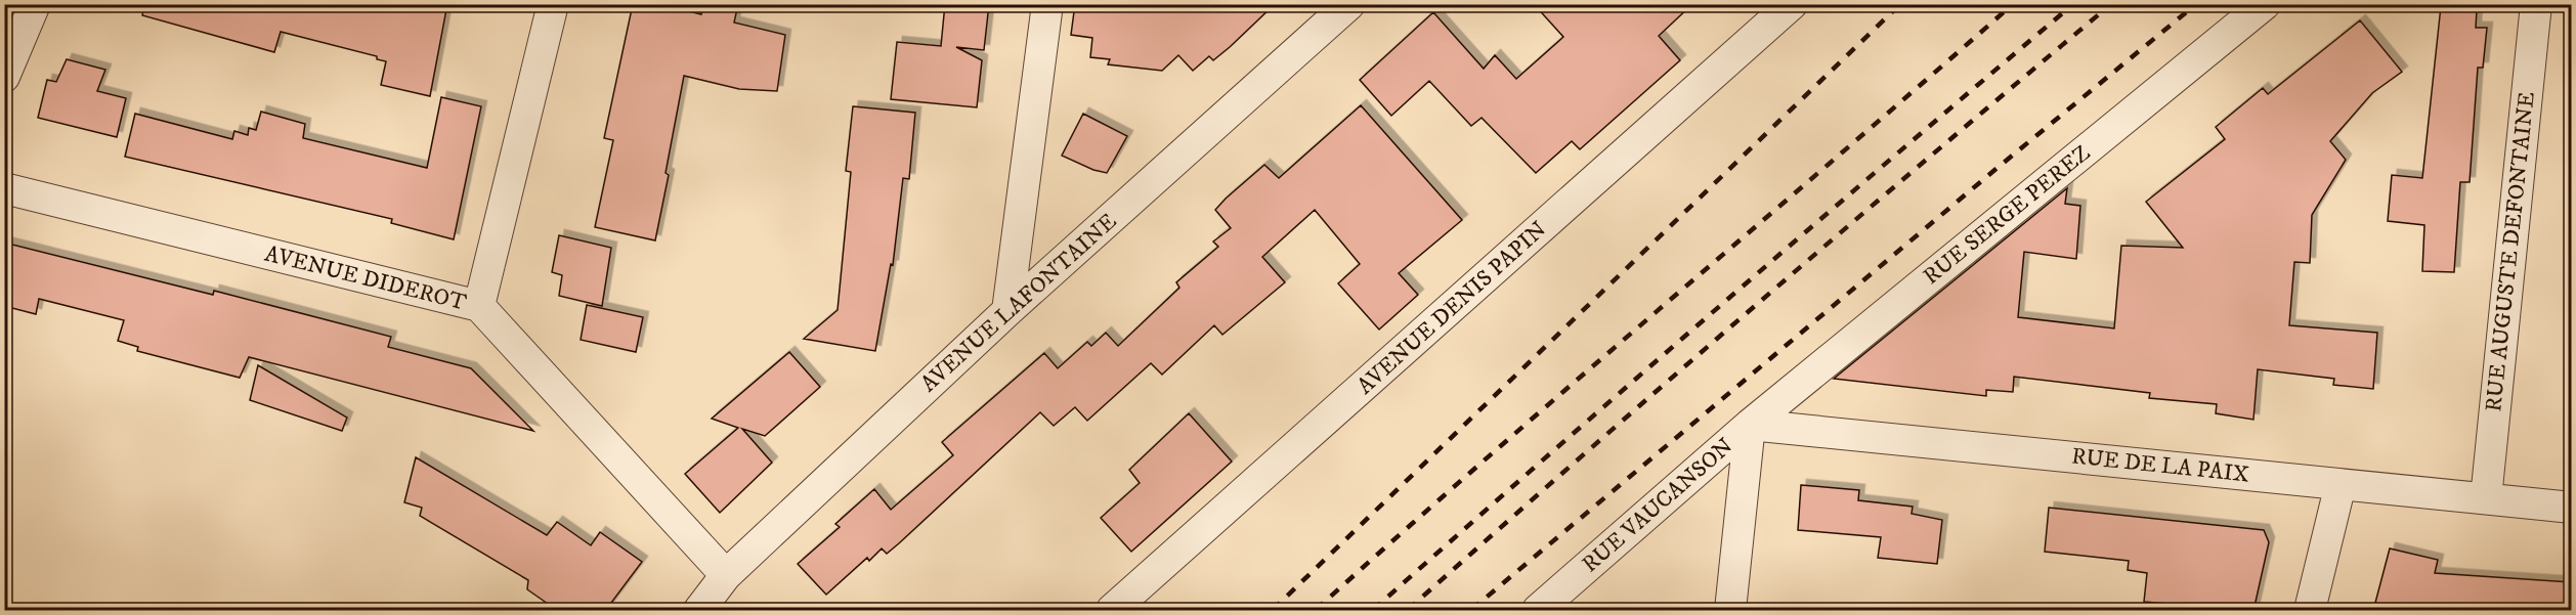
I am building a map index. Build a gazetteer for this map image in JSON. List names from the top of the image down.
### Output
{
  "streets": {
    "street": [
      "RUE SERGE PEREZ",
      "RUE AUGUSTE DEFONTAINE",
      "AVENUE DIDEROT",
      "AVENUE LAFONTAINE",
      "AVENUE DENIS PAPIN",
      "RUE DE LA PAIX",
      "RUE VAUCANSON"
    ]
  },
  "crossings": [
    ["RUE SERGE PEREZ", "RUE DE LA PAIX"],
    ["RUE SERGE PEREZ", "RUE VAUCANSON"],
    ["RUE AUGUSTE DEFONTAINE", "RUE DE LA PAIX"],
    ["AVENUE DIDEROT", "AVENUE LAFONTAINE"],
    ["RUE DE LA PAIX", "RUE VAUCANSON"]
  ]
}
